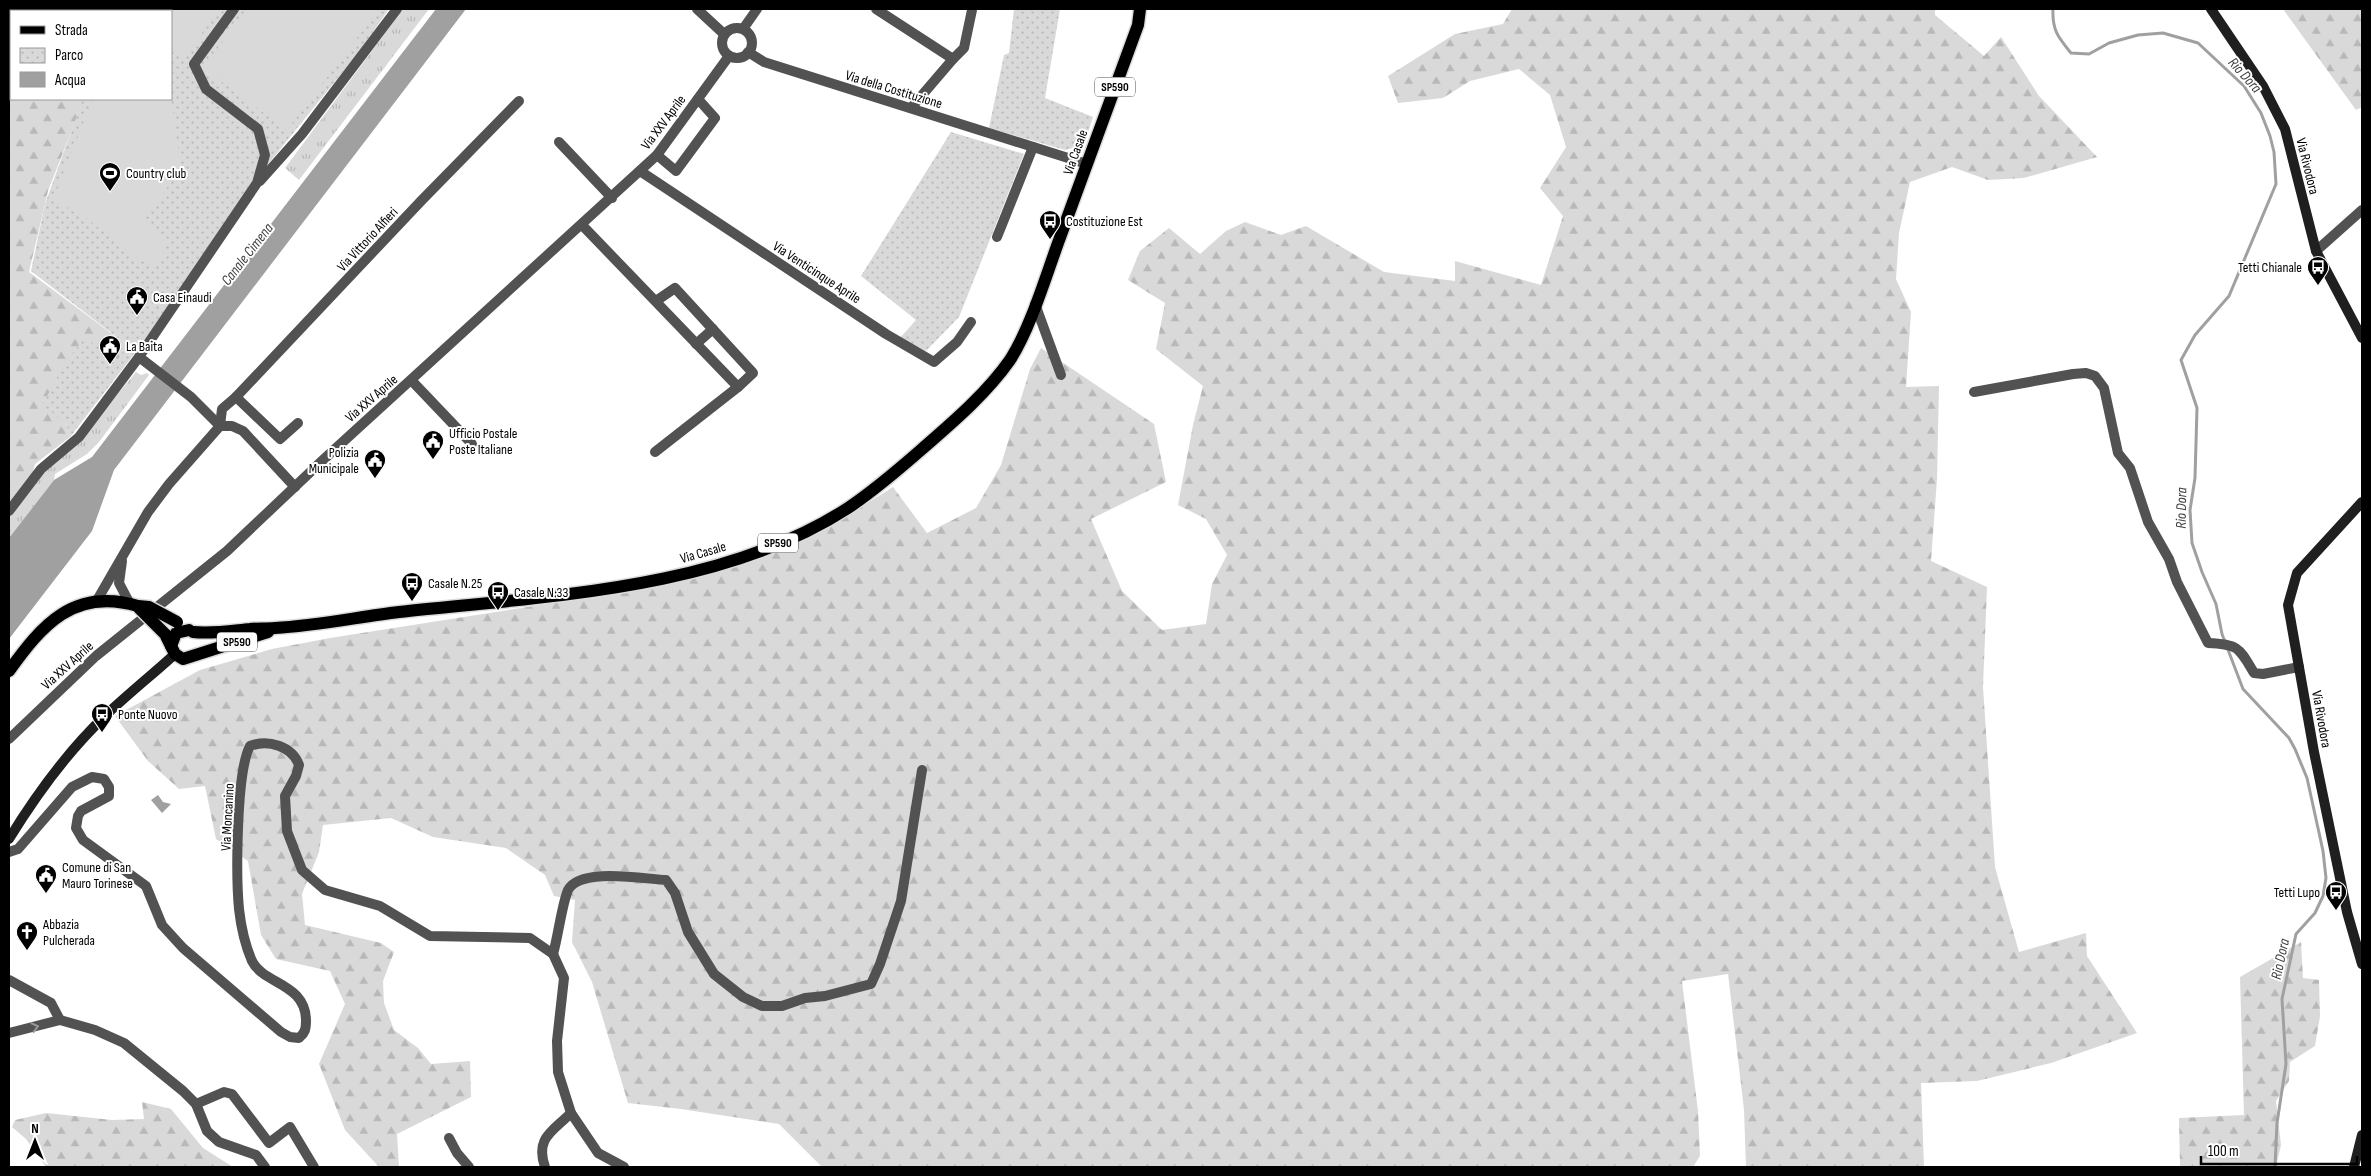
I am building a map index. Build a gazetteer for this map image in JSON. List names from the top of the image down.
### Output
{
  "streets": {
    "main road": ["SP590", "Via Casale"],
    "street": [
      "Via della Costituzione",
      "Via XXV Aprile",
      "Via Rivodora",
      "Via Vittorio Alfieri",
      "Via Venticinque Aprile",
      "Via Moncanino"
    ]
  },
  "crossings": [
    ["SP590", "Via Casale"],
    ["Via della Costituzione", "Via XXV Aprile"],
    ["Via della Costituzione", "Via Casale"],
    ["Via XXV Aprile", "Via Venticinque Aprile"]
  ],
  "water": ["Rio Dora", "Canale Cimena"],
  "places": {
    "sports": ["Country club"],
    "bus stop": [
      "Costituzione Est",
      "Tetti Chianale",
      "Casale N.25",
      "Casale N.33",
      "Ponte Nuovo",
      "Tetti Lupo"
    ],
    "public building": [
      "Casa Einaudi",
      "La Baita",
      "Ufficio Postale Poste Italiane",
      "Polizia Municipale",
      "Comune di San Mauro Torinese"
    ],
    "church": ["Abbazia Pulcherada"]
  },
  "legend": ["Strada", "Parco", "Acqua"],
  "scale_bar": "100 m",
  "north": "top"
}
